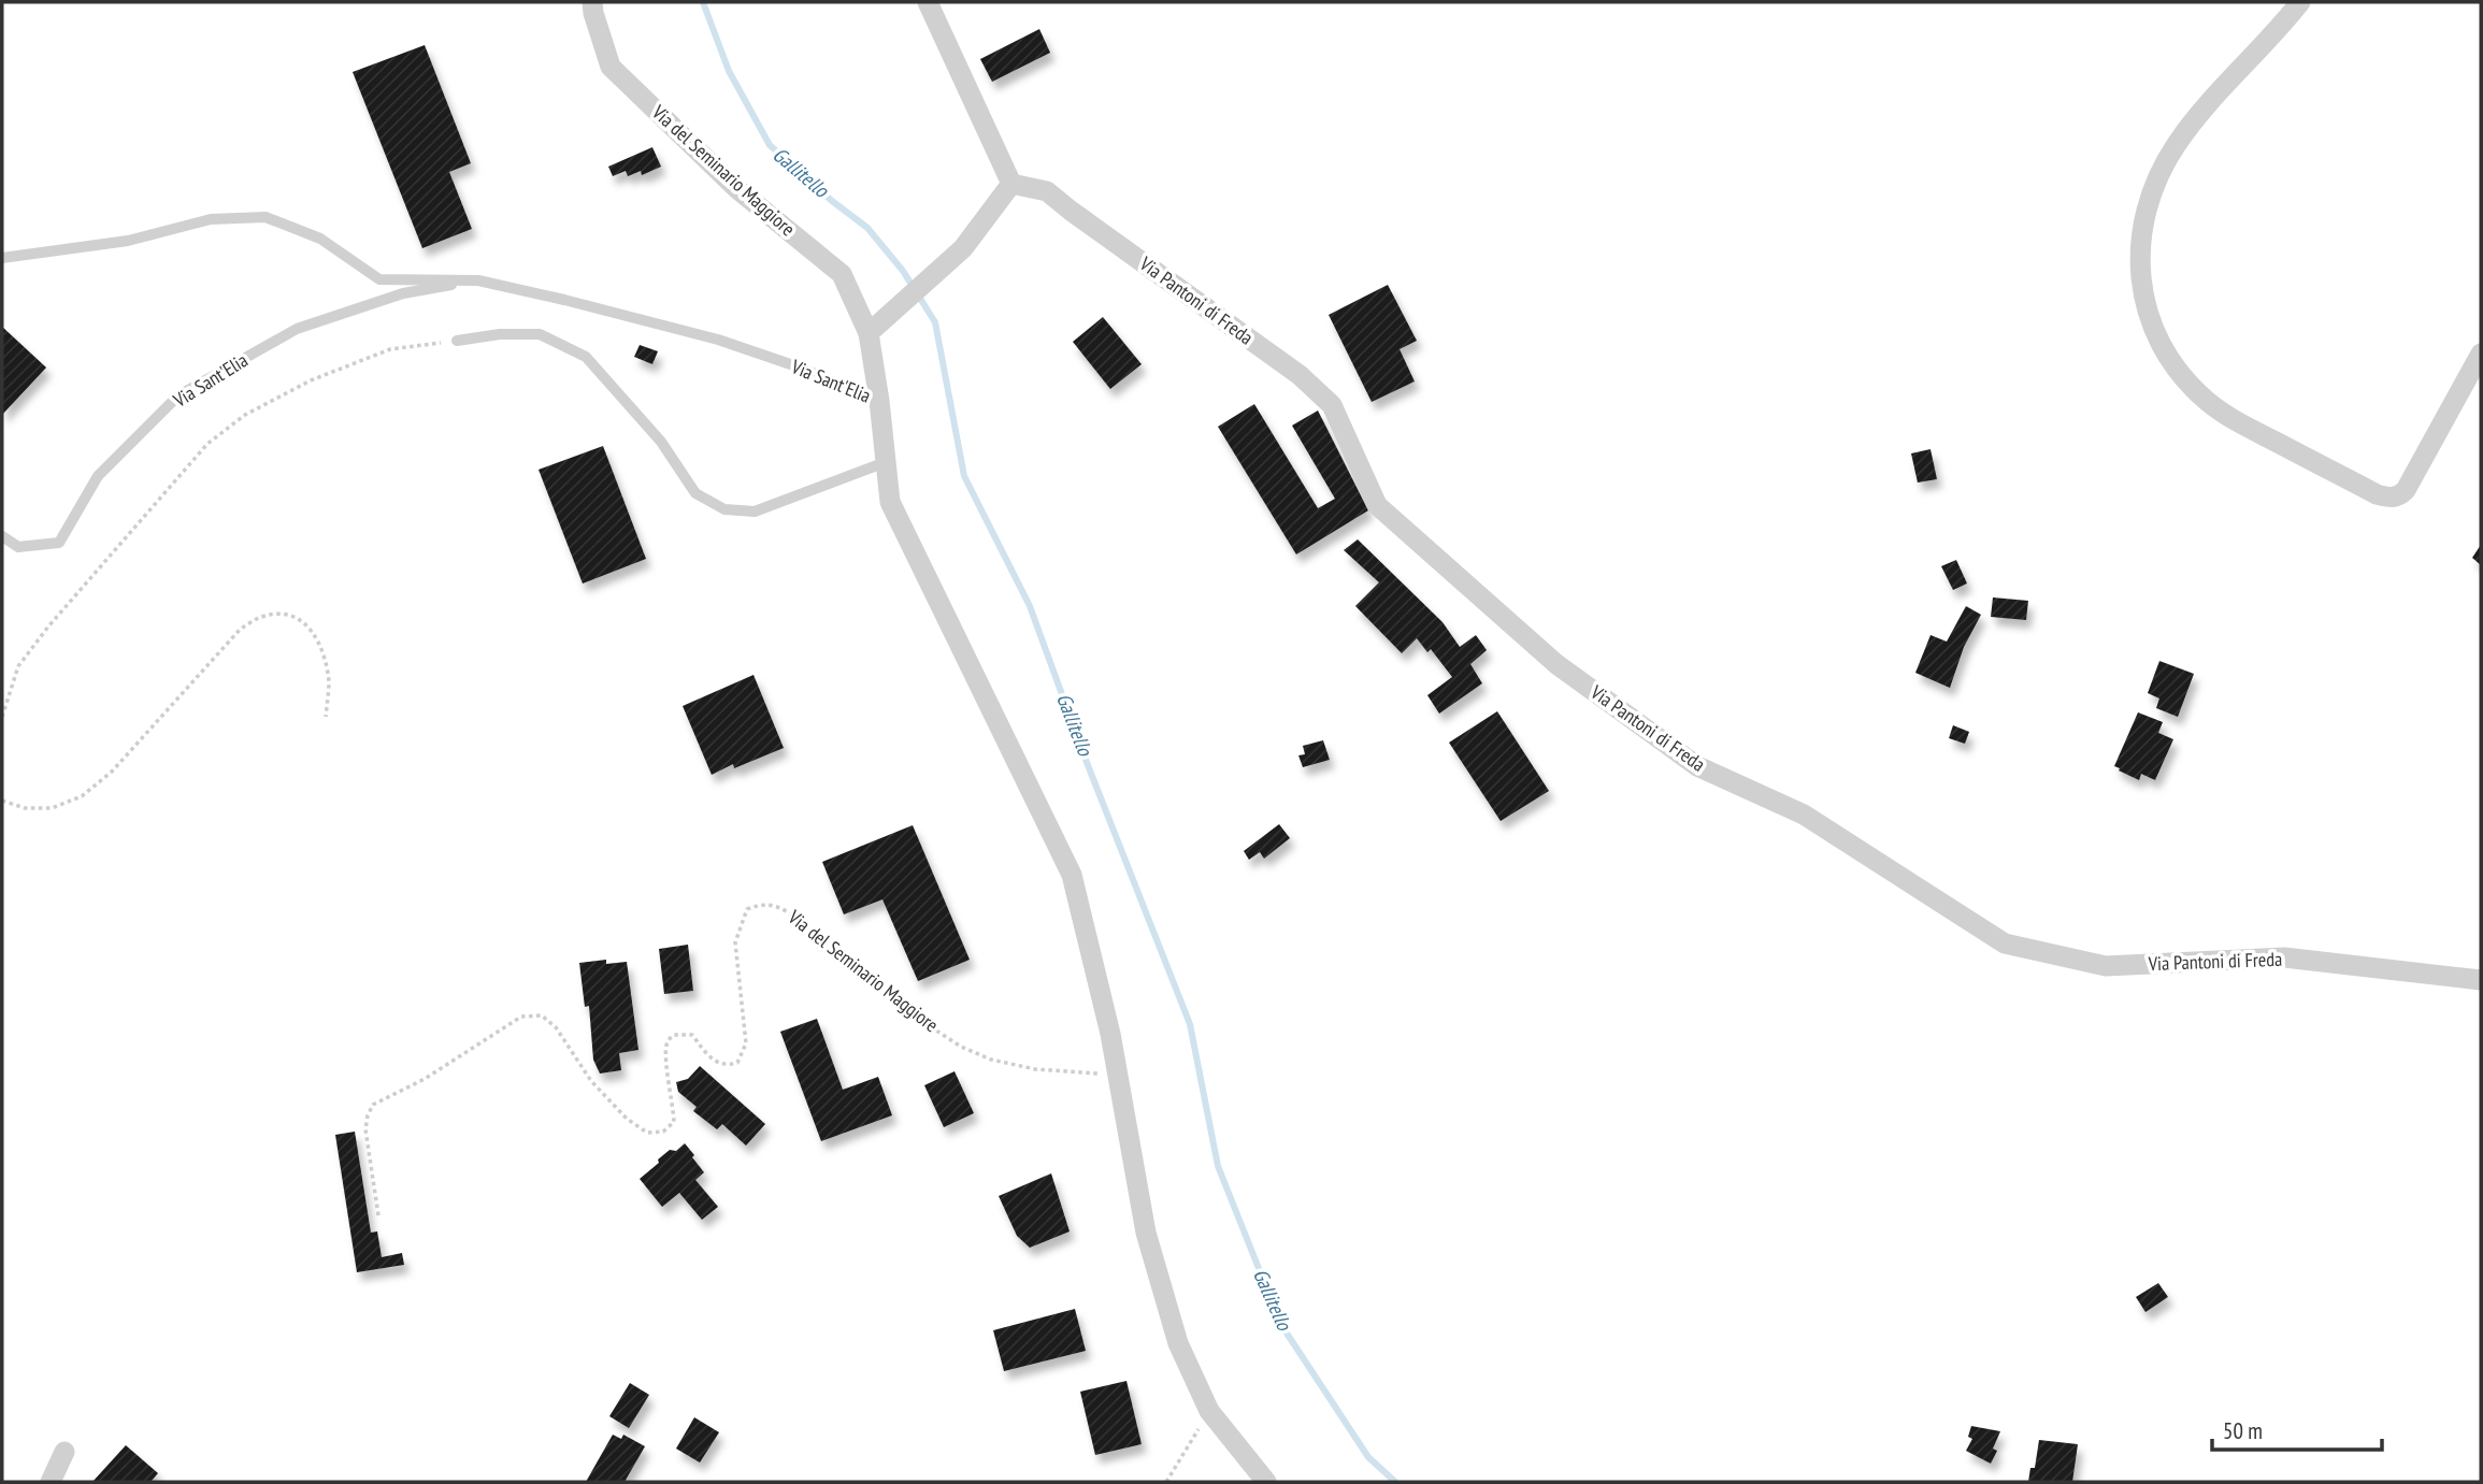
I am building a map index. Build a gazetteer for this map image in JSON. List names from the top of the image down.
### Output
{
  "streets": {
    "street": ["Via del Seminario Maggiore", "Via Pantoni di Freda"],
    "lane": ["Via Sant'Elia"]
  },
  "crossings": [
    ["Via del Seminario Maggiore", "Via Sant'Elia"]
  ],
  "water": ["Gallitello"],
  "scale_bar": "50 m"
}
